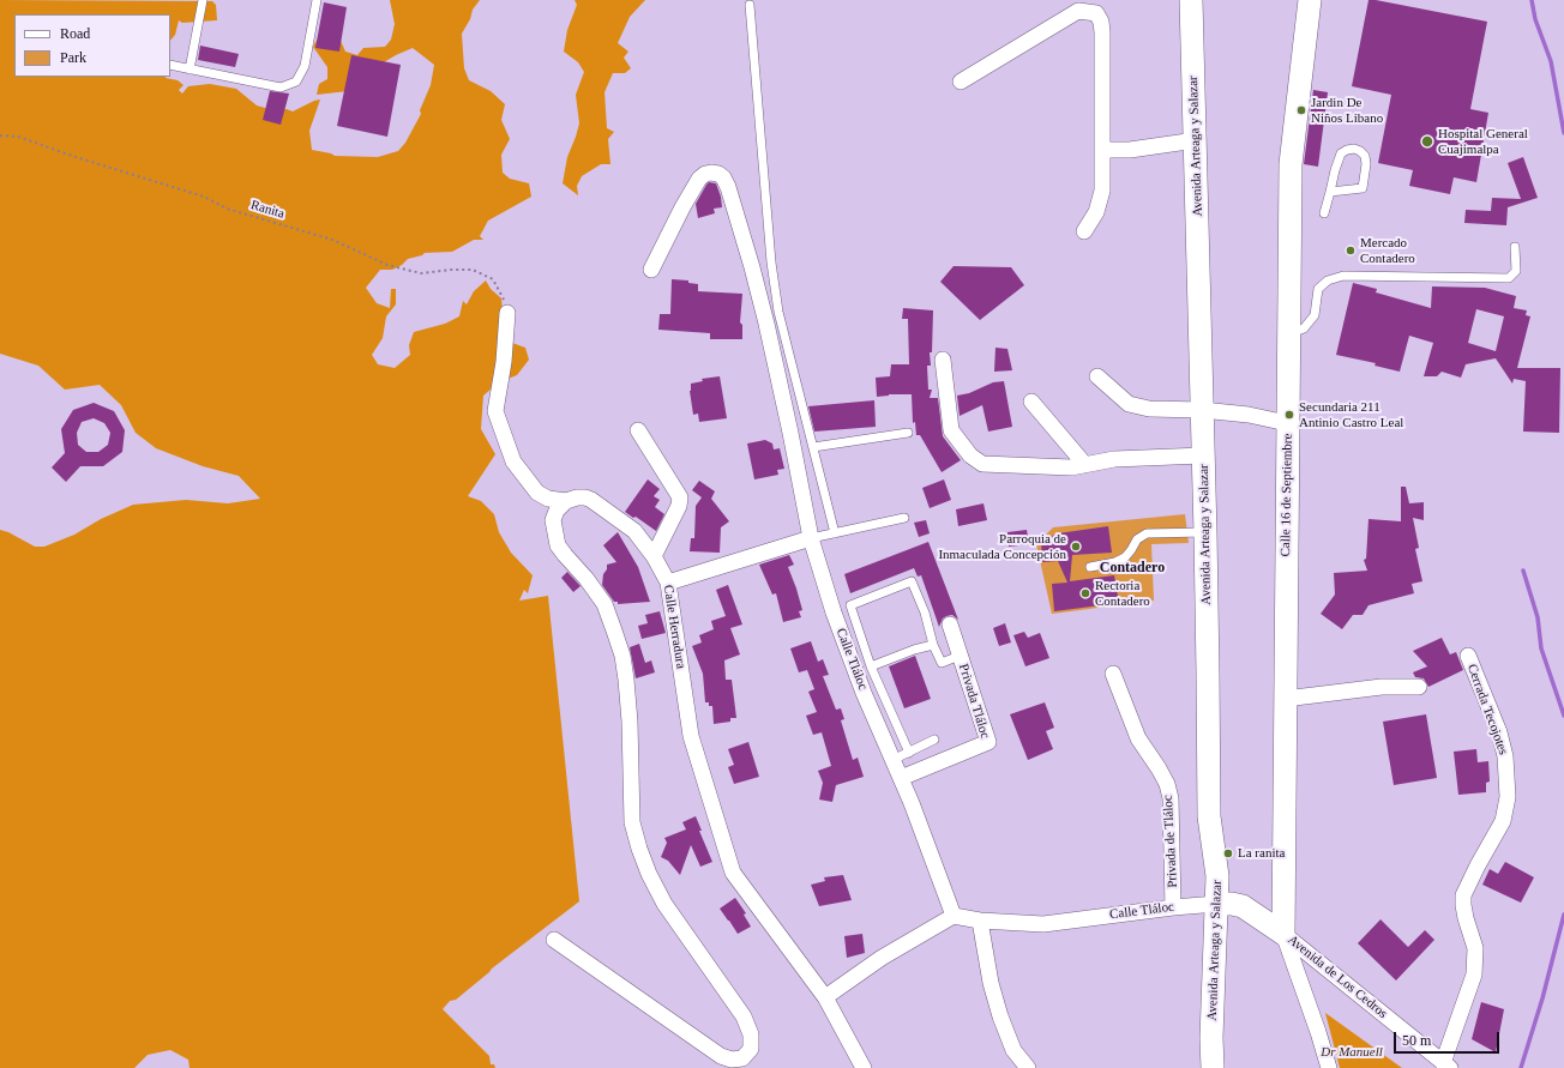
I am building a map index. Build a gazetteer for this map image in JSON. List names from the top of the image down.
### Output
{
  "streets": {
    "street": [
      "Avenida Arteaga y Salazar",
      "Calle 16 de Septiembre",
      "Calle Herradura",
      "Calle Tláloc",
      "Privada Tláloc",
      "Cerrada Tecojotes",
      "Privada de Tláloc",
      "Avenida de Los Cedros"
    ],
    "path": ["Ranita"]
  },
  "crossings": [
    ["Avenida Arteaga y Salazar", "Calle Tláloc"],
    ["Avenida Arteaga y Salazar", "Avenida de Los Cedros"],
    ["Ranita", "Calle Herradura"],
    ["Calle 16 de Septiembre", "Avenida de Los Cedros"],
    ["Calle Tláloc", "Privada Tláloc"],
    ["Calle Tláloc", "Privada de Tláloc"],
    ["Calle Tláloc", "Avenida de Los Cedros"],
    ["Cerrada Tecojotes", "Avenida de Los Cedros"]
  ],
  "districts": ["Contadero"],
  "parks": ["Dr Manuell"],
  "places": [
    "Jardin De Niños Libano",
    "Hospital General Cuajimalpa",
    "Mercado Contadero",
    "Secundaria 211 Antinio Castro Leal",
    "Parroquia de Inmaculada Concepción",
    "Rectoria Contadero",
    "La ranita"
  ],
  "legend": ["Road", "Park"],
  "scale_bar": "50 m"
}
